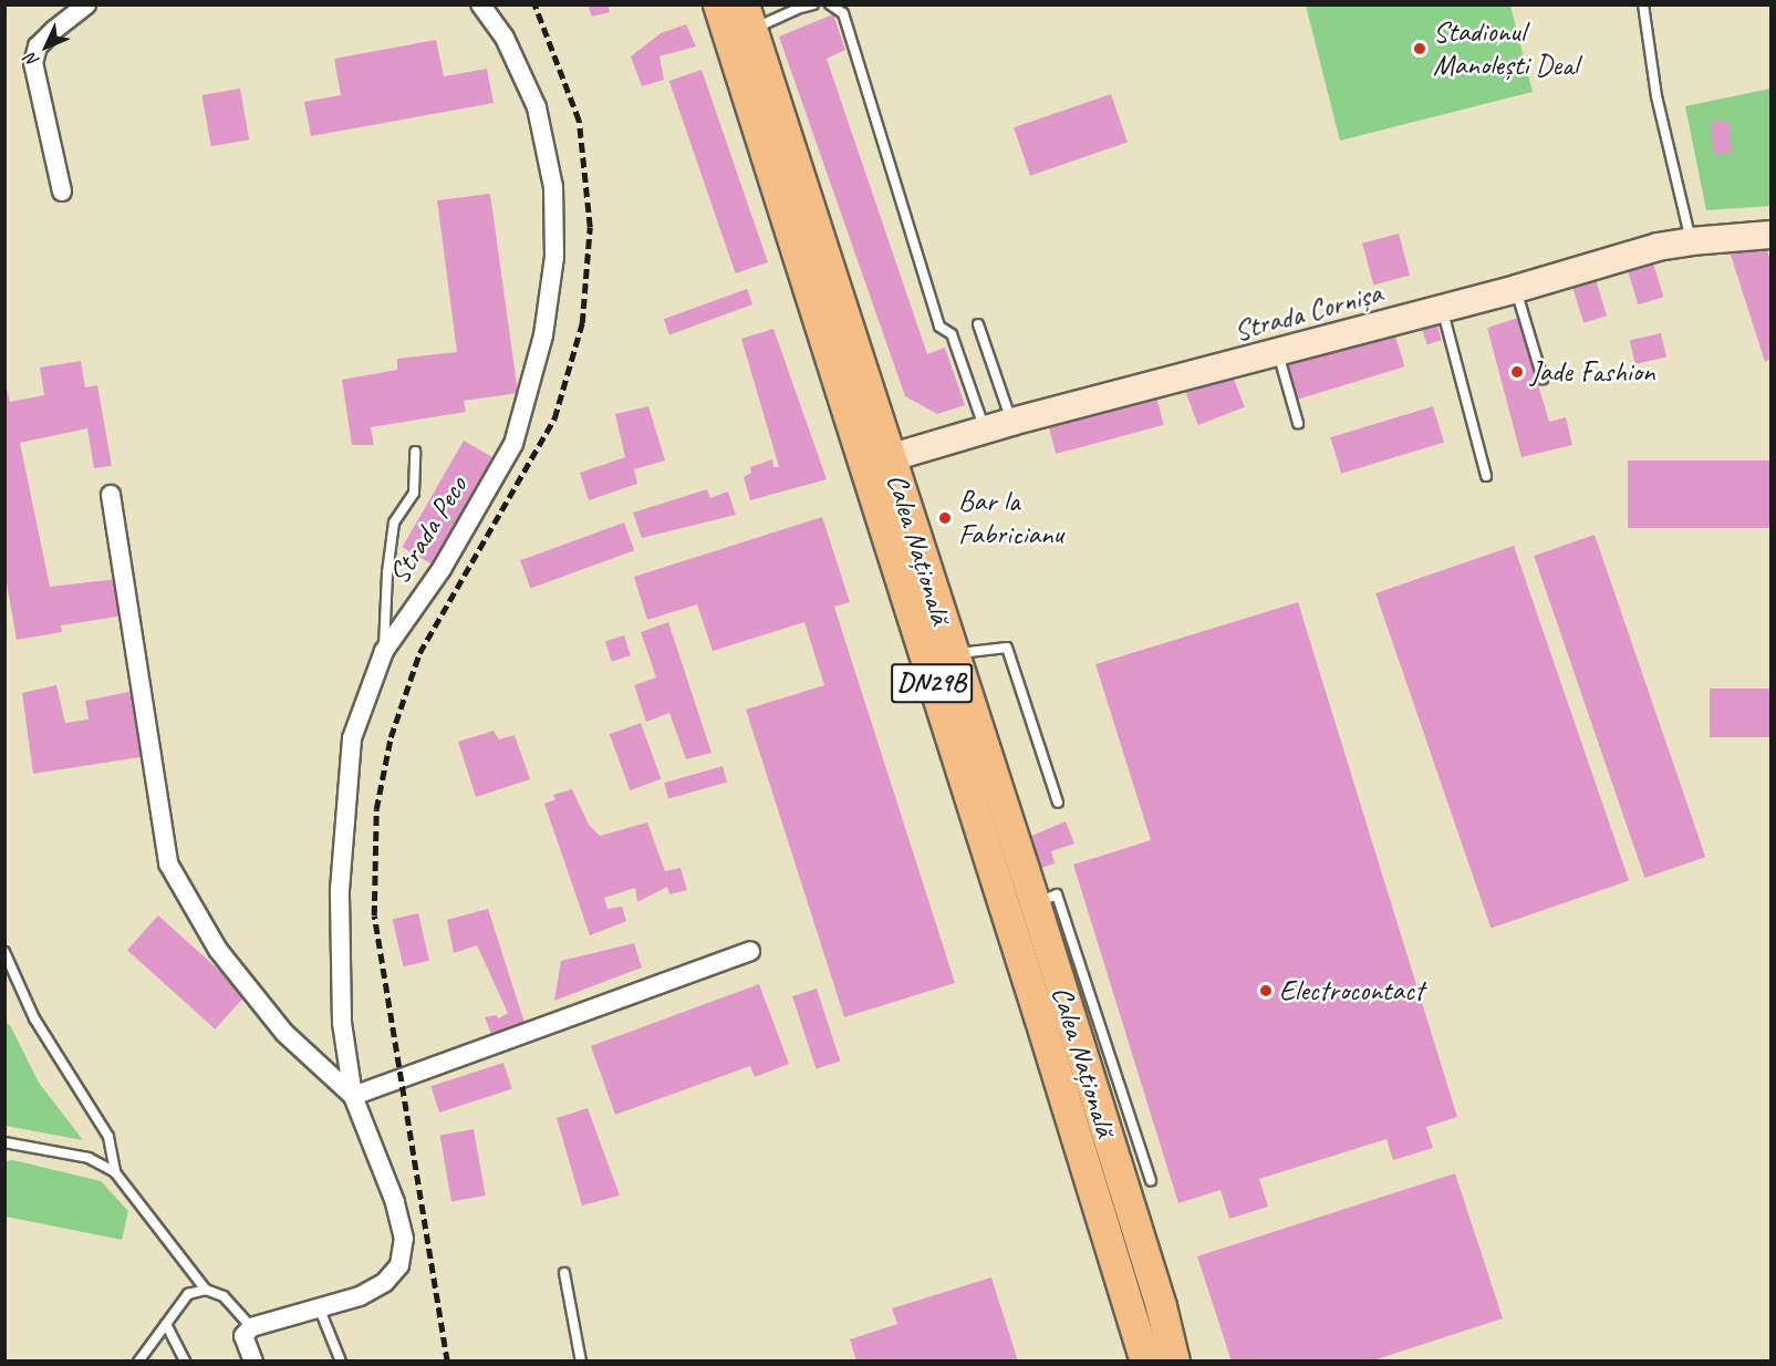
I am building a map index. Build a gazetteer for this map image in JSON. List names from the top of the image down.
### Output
{
  "streets": {
    "main road": ["Calea Națională", "DN29B"],
    "street": ["Strada Cornișa", "Strada Peco"]
  },
  "crossings": [
    ["Strada Cornișa", "Calea Națională"]
  ],
  "places": [
    "Stadionul Manolești Deal",
    "Jade Fashion",
    "Bar la Fabricianu",
    "Electrocontact"
  ],
  "north": "bottom left"
}
